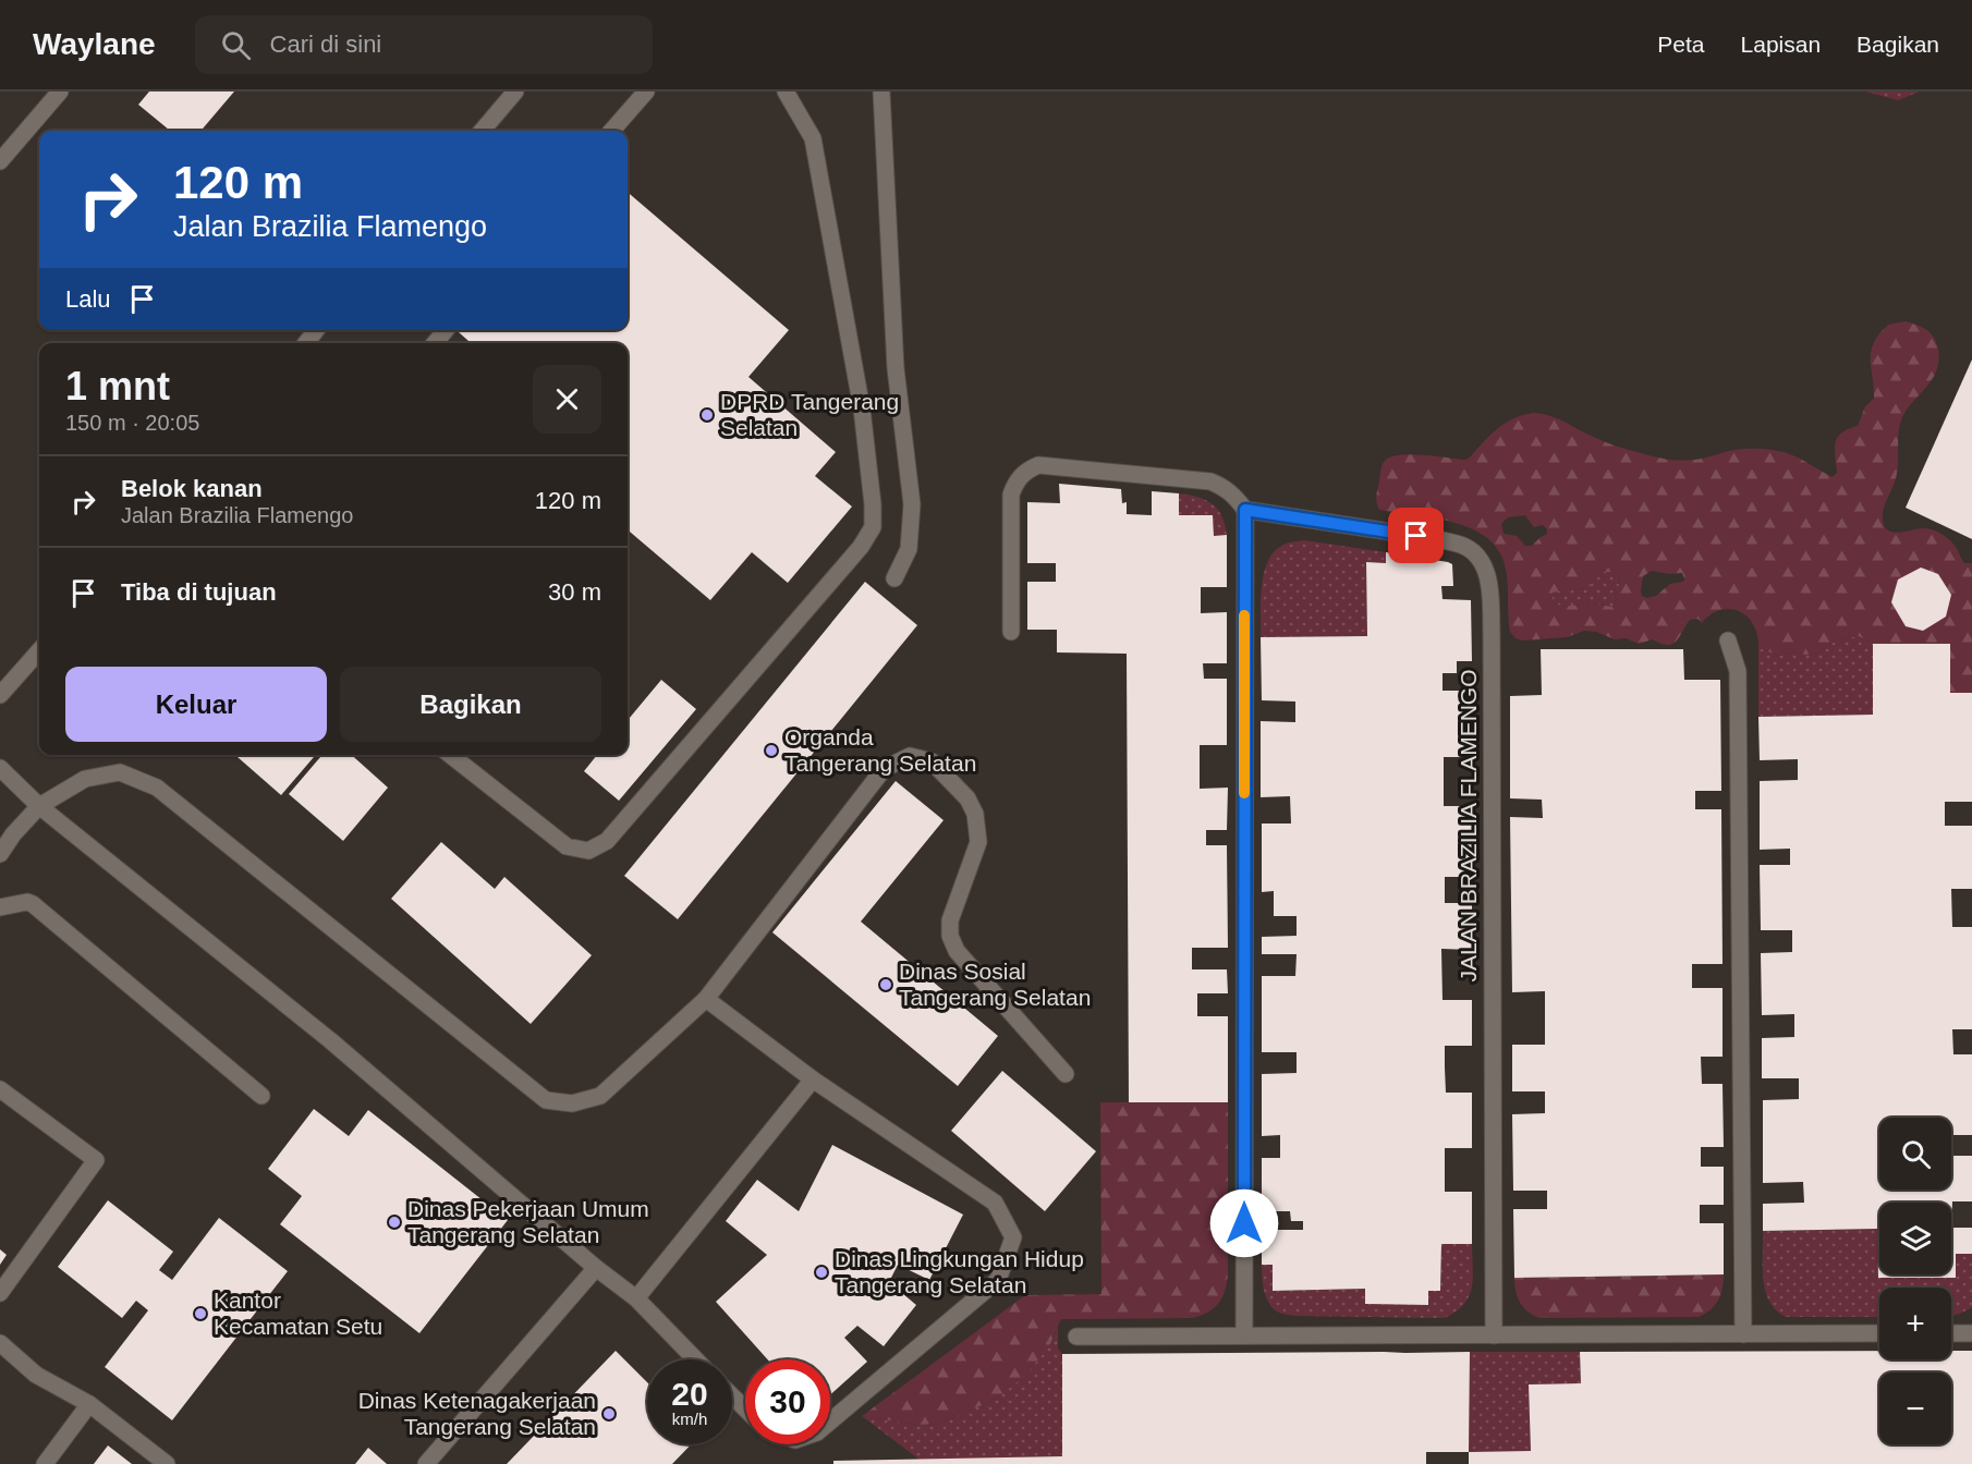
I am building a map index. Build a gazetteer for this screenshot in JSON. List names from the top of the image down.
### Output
{
  "streets": {
    "street": ["JALAN BRAZILIA FLAMENGO"]
  },
  "places": [
    "DPRD Tangerang Selatan",
    "Organda Tangerang Selatan",
    "Dinas Sosial Tangerang Selatan",
    "Dinas Pekerjaan Umum Tangerang Selatan",
    "Dinas Lingkungan Hidup Tangerang Selatan",
    "Kantor Kecamatan Setu",
    "Dinas Ketenagakerjaan Tangerang Selatan"
  ],
  "page": {
    "header": "Waylane",
    "search": "Cari di sini",
    "nav": ["Peta", "Lapisan", "Bagikan"],
    "turn": ["120 m", "Jalan Brazilia Flamengo"],
    "then": "Lalu",
    "heading": ["1 mnt", "150 m · 20:05"],
    "list": [
      {
        "name": "Belok kanan",
        "note": "Jalan Brazilia Flamengo",
        "value": "120 m"
      },
      {
        "name": "Tiba di tujuan",
        "value": "30 m"
      }
    ],
    "buttons": ["Keluar", "Bagikan"],
    "map_buttons": ["+", "−"],
    "speed": "20 km/h",
    "limit": "30"
  }
}
